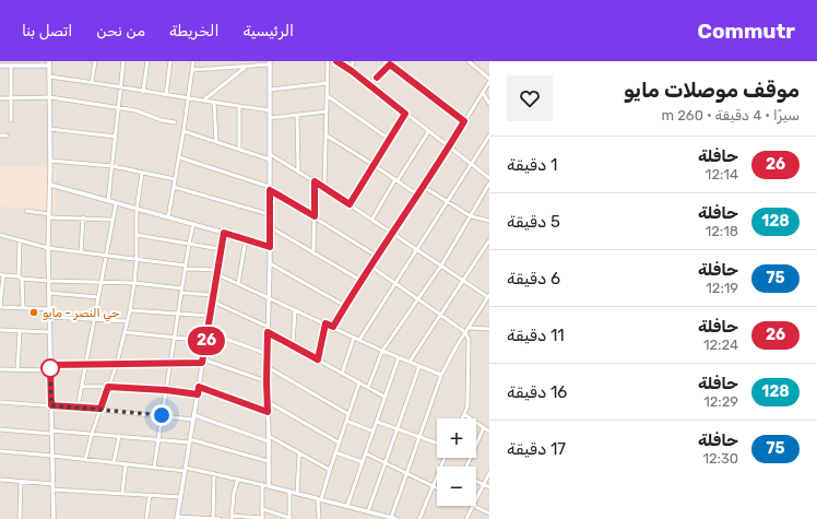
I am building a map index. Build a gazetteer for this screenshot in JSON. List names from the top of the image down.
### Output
{
  "places": ["حي النصر - مايو"],
  "lines": ["bus line 26"],
  "page": {
    "header": "Commutr",
    "nav": [
      "الرئيسية",
      "الخريطة",
      "من نحن",
      "اتصل بنا"
    ],
    "heading": ["موقف موصلات مايو", "سيرًا · 4 دقيقة · 260 m"],
    "on_map": "26",
    "list": [
      {
        "mark": "26",
        "name": "حافلة",
        "note": "12:14",
        "value": "1 دقيقة"
      },
      {
        "mark": "128",
        "name": "حافلة",
        "note": "12:18",
        "value": "5 دقيقة"
      },
      {
        "mark": "75",
        "name": "حافلة",
        "note": "12:19",
        "value": "6 دقيقة"
      },
      {
        "mark": "26",
        "name": "حافلة",
        "note": "12:24",
        "value": "11 دقيقة"
      },
      {
        "mark": "128",
        "name": "حافلة",
        "note": "12:29",
        "value": "16 دقيقة"
      },
      {
        "mark": "75",
        "name": "حافلة",
        "note": "12:30",
        "value": "17 دقيقة"
      }
    ],
    "map_buttons": ["+", "−"]
  }
}
